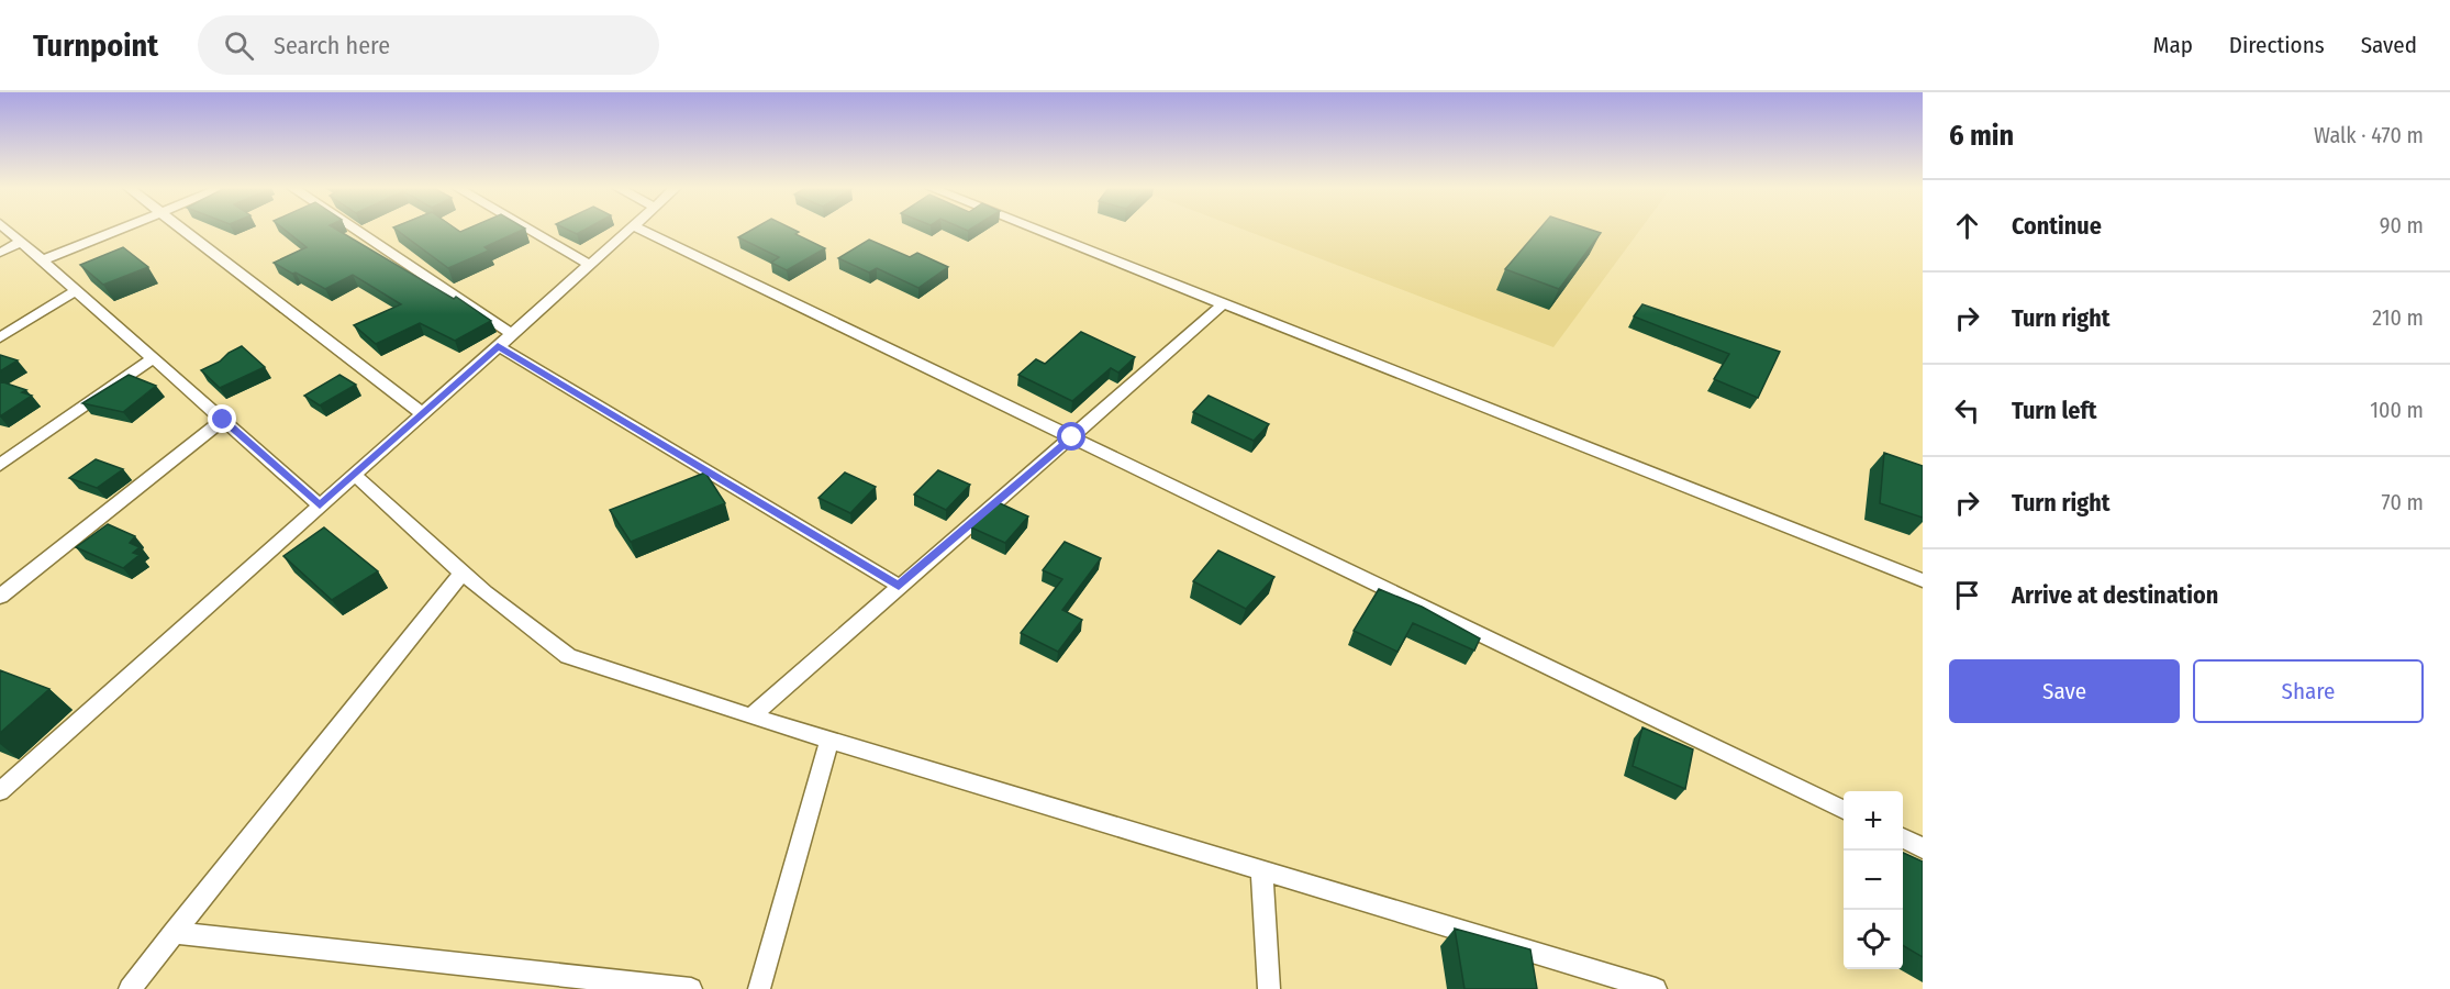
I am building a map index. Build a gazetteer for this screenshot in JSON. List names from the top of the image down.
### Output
{
  "page": {
    "header": "Turnpoint",
    "search": "Search here",
    "nav": ["Map", "Directions", "Saved"],
    "heading": ["6 min", "Walk · 470 m"],
    "list": [
      ["Continue", "90 m"],
      ["Turn right", "210 m"],
      ["Turn left", "100 m"],
      ["Turn right", "70 m"],
      "Arrive at destination"
    ],
    "buttons": ["Save", "Share"],
    "map_buttons": ["+", "−"]
  }
}
